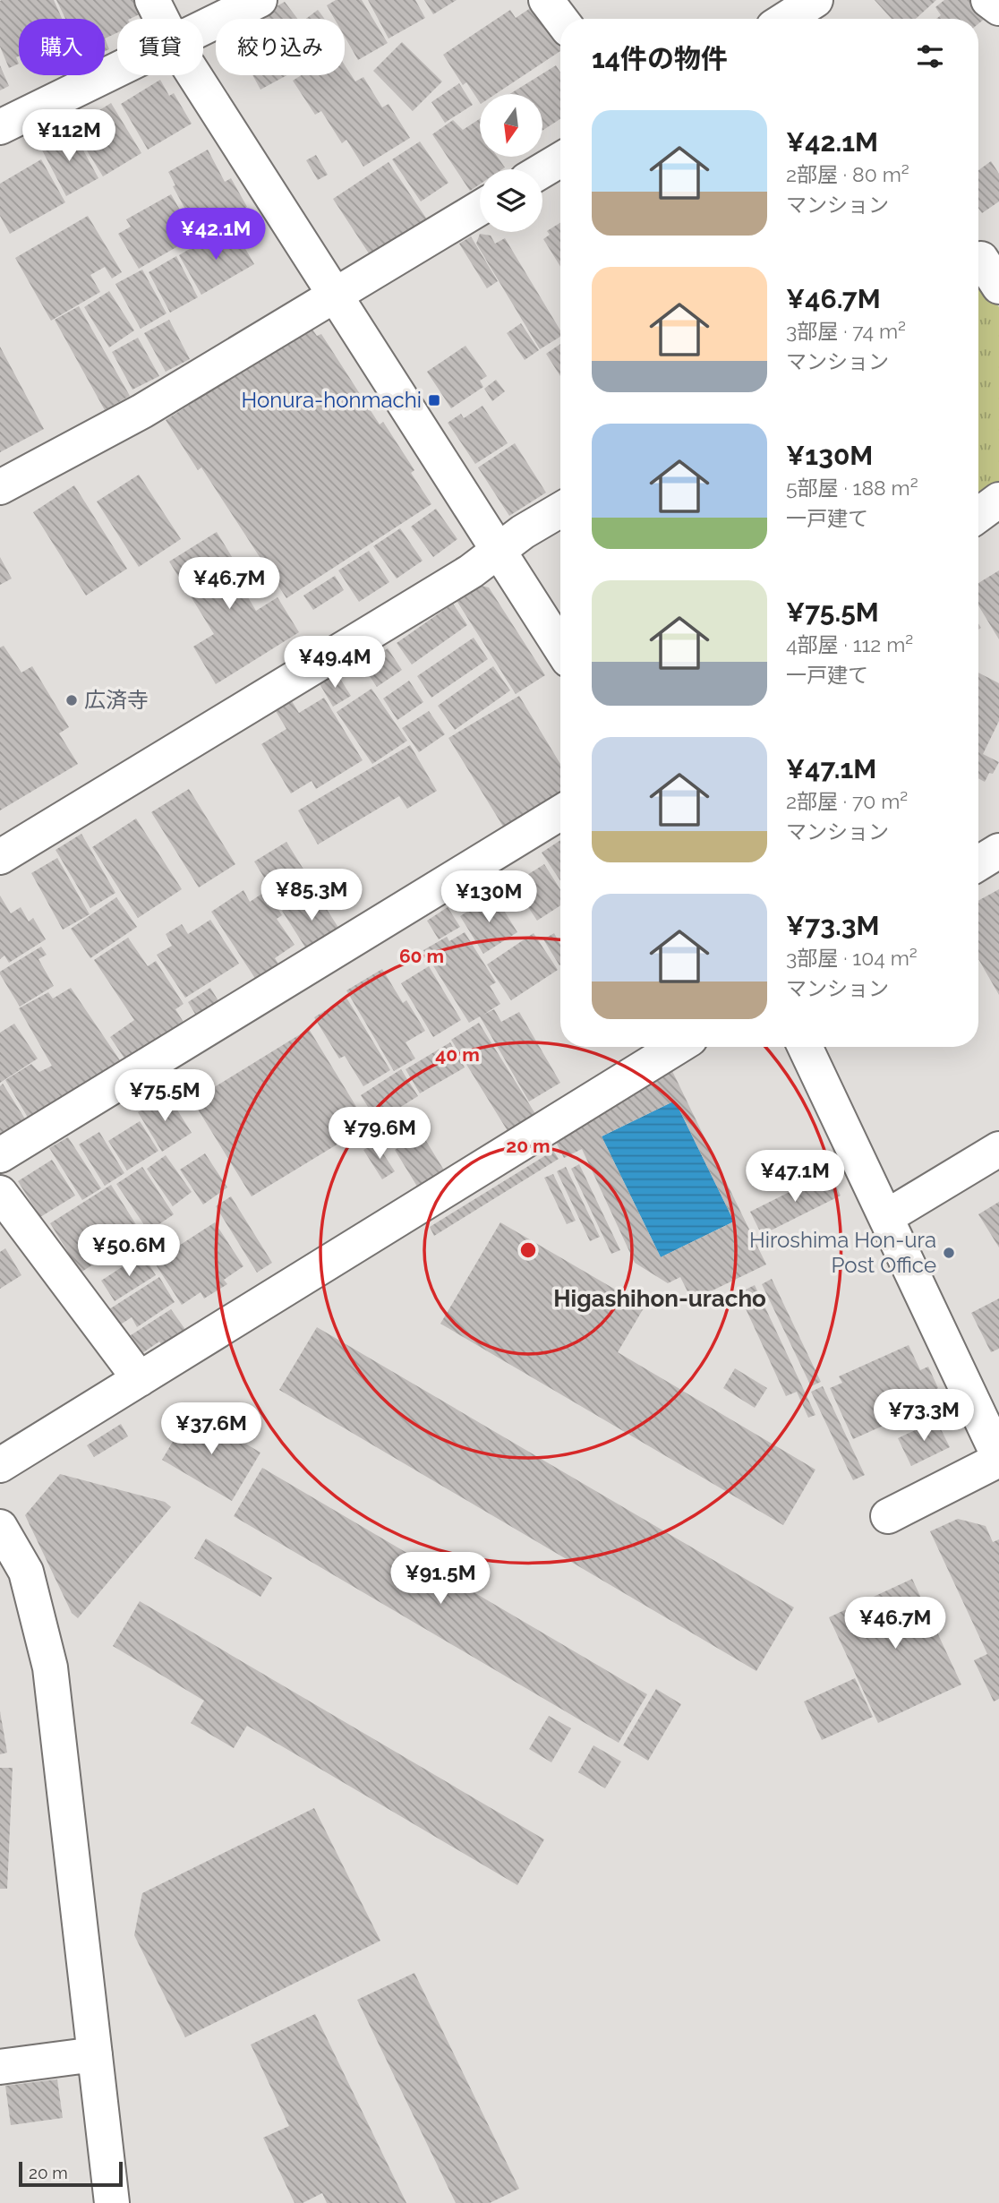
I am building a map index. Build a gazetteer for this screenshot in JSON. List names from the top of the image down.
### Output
{
  "districts": ["Higashihon-uracho"],
  "places": {
    "transit": ["Honura-honmachi"],
    "other": ["広済寺", "Hiroshima Hon-ura Post Office"]
  },
  "scale_bar": "20 m",
  "north": "bottom",
  "page": {
    "chip": ["購入", "賃貸", "絞り込み"],
    "heading": "14件の物件",
    "list": [
      {
        "name": "¥42.1M",
        "note": "2部屋 · 80 m² · マンション"
      },
      {
        "name": "¥46.7M",
        "note": "3部屋 · 74 m² · マンション"
      },
      {
        "name": "¥130M",
        "note": "5部屋 · 188 m² · 一戸建て"
      },
      {
        "name": "¥75.5M",
        "note": "4部屋 · 112 m² · 一戸建て"
      },
      {
        "name": "¥47.1M",
        "note": "2部屋 · 70 m² · マンション"
      },
      {
        "name": "¥73.3M",
        "note": "3部屋 · 104 m² · マンション"
      }
    ],
    "price": [
      "¥112M",
      "¥42.1M",
      "¥46.7M",
      "¥49.4M",
      "¥85.3M",
      "¥130M",
      "¥75.5M",
      "¥79.6M",
      "¥47.1M",
      "¥50.6M",
      "¥73.3M",
      "¥37.6M",
      "¥91.5M",
      "¥46.7M"
    ],
    "scale": "20 m"
  },
  "rings": ["60 m", "40 m", "20 m"]
}
